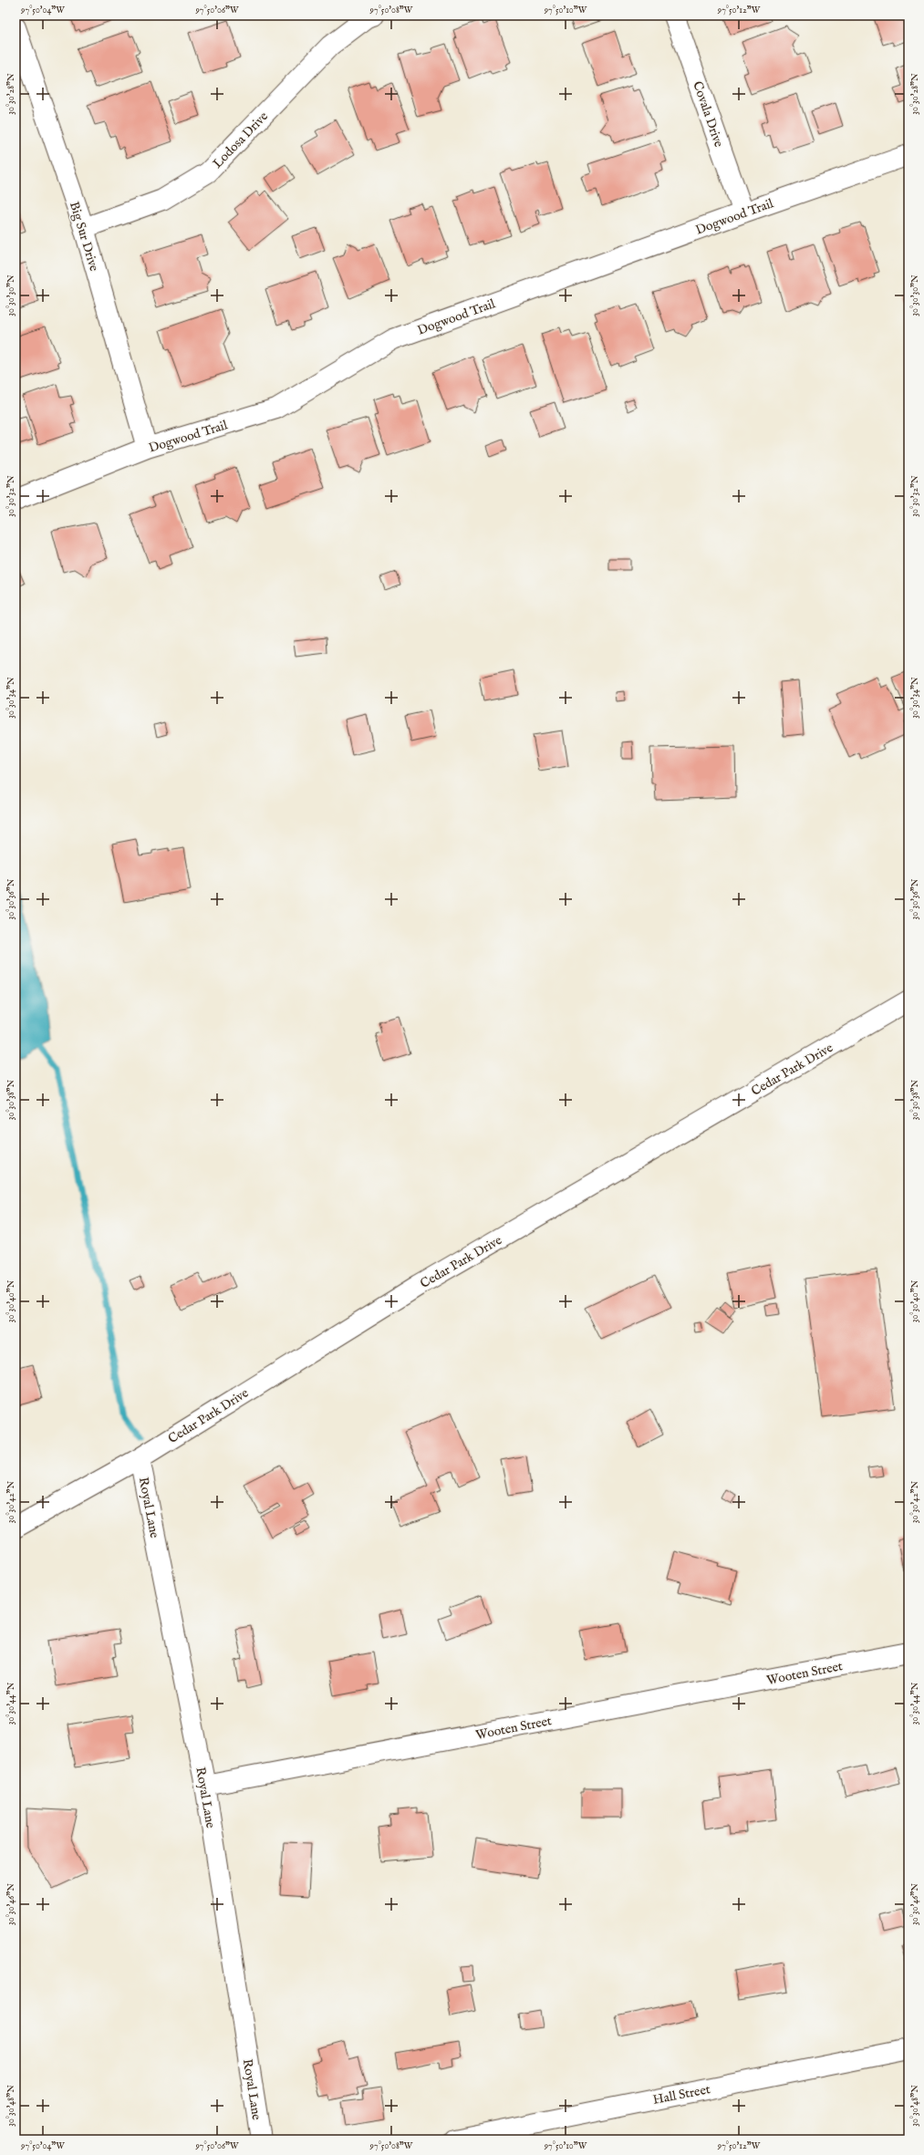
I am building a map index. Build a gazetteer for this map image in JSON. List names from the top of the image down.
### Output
{
  "streets": {
    "street": [
      "Covala Drive",
      "Lodosa Drive",
      "Dogwood Trail",
      "Big Sur Drive",
      "Cedar Park Drive",
      "Royal Lane",
      "Wooten Street",
      "Hall Street"
    ]
  },
  "crossings": [
    ["Covala Drive", "Dogwood Trail"],
    ["Lodosa Drive", "Big Sur Drive"],
    ["Dogwood Trail", "Big Sur Drive"],
    ["Cedar Park Drive", "Royal Lane"],
    ["Royal Lane", "Wooten Street"]
  ],
  "coordinates": [
    "97°50'04\"W",
    "97°50'06\"W",
    "97°50'08\"W",
    "97°50'10\"W",
    "97°50'12\"W",
    "30°30'28\"N",
    "30°30'30\"N",
    "30°30'32\"N",
    "30°30'34\"N",
    "30°30'36\"N",
    "30°30'38\"N",
    "30°30'40\"N",
    "30°30'42\"N",
    "30°30'44\"N",
    "30°30'46\"N",
    "30°30'48\"N"
  ]
}
